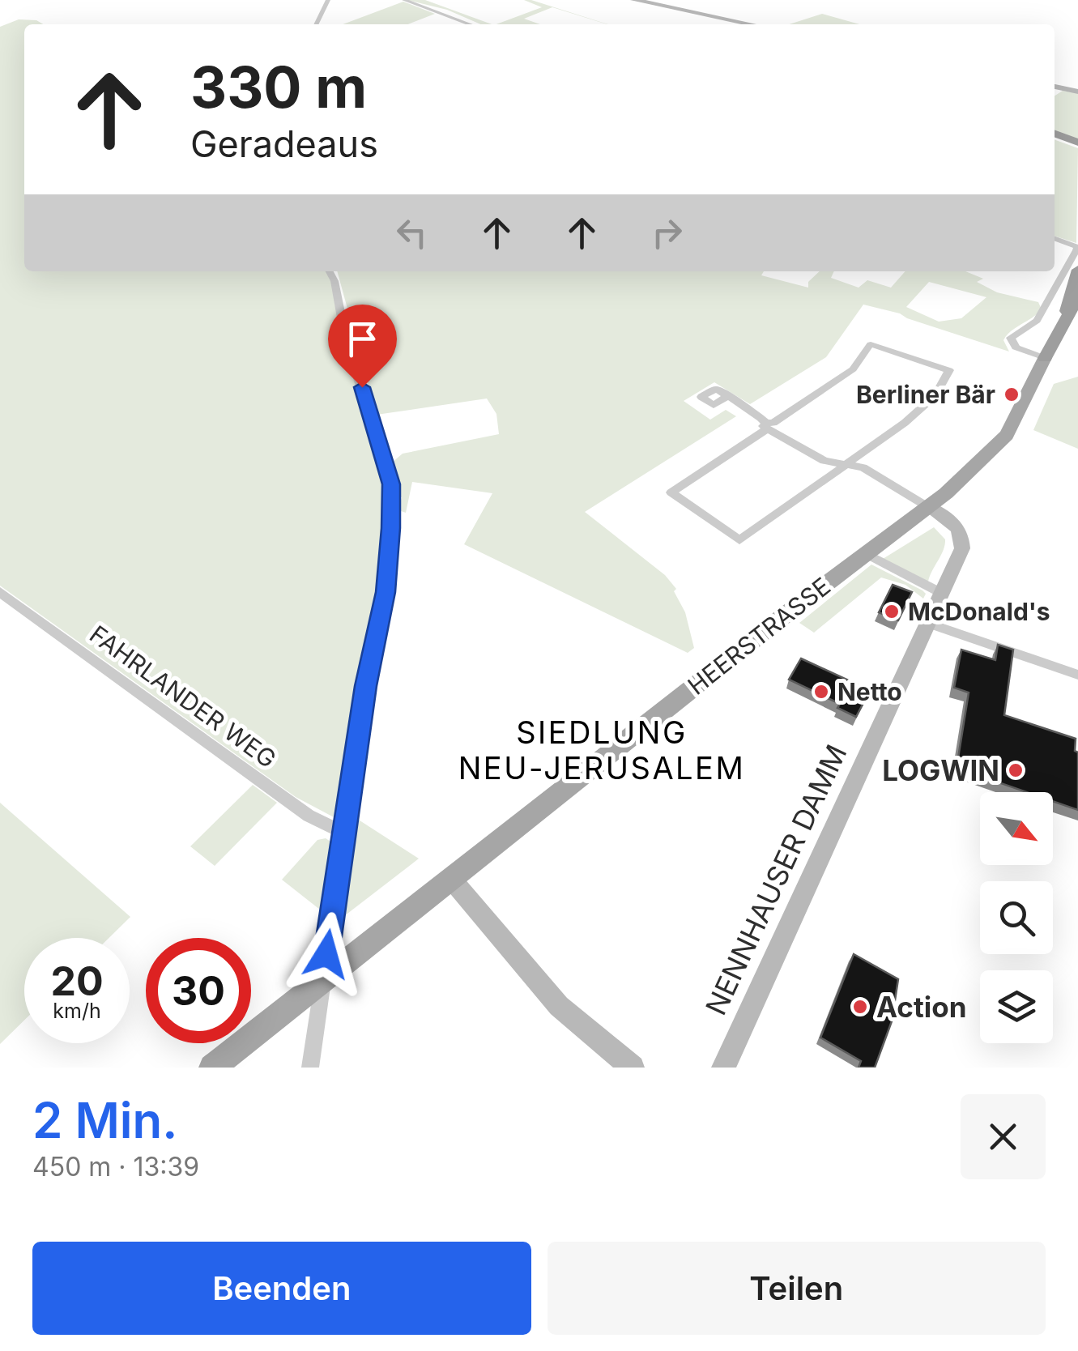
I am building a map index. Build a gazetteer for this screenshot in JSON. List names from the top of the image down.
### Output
{
  "streets": {
    "main road": ["HEERSTRASSE", "NENNHAUSER DAMM"],
    "street": ["FAHRLANDER WEG"]
  },
  "crossings": [
    ["HEERSTRASSE", "NENNHAUSER DAMM"]
  ],
  "districts": ["SIEDLUNG NEU-JERUSALEM"],
  "places": [
    "Berliner Bär",
    "McDonald's",
    "Netto",
    "LOGWIN",
    "Action"
  ],
  "north": "bottom right",
  "page": {
    "turn": ["330 m", "Geradeaus"],
    "speed": "20 km/h",
    "limit": "30",
    "heading": ["2 Min.", "450 m · 13:39"],
    "buttons": ["Beenden", "Teilen"]
  }
}
